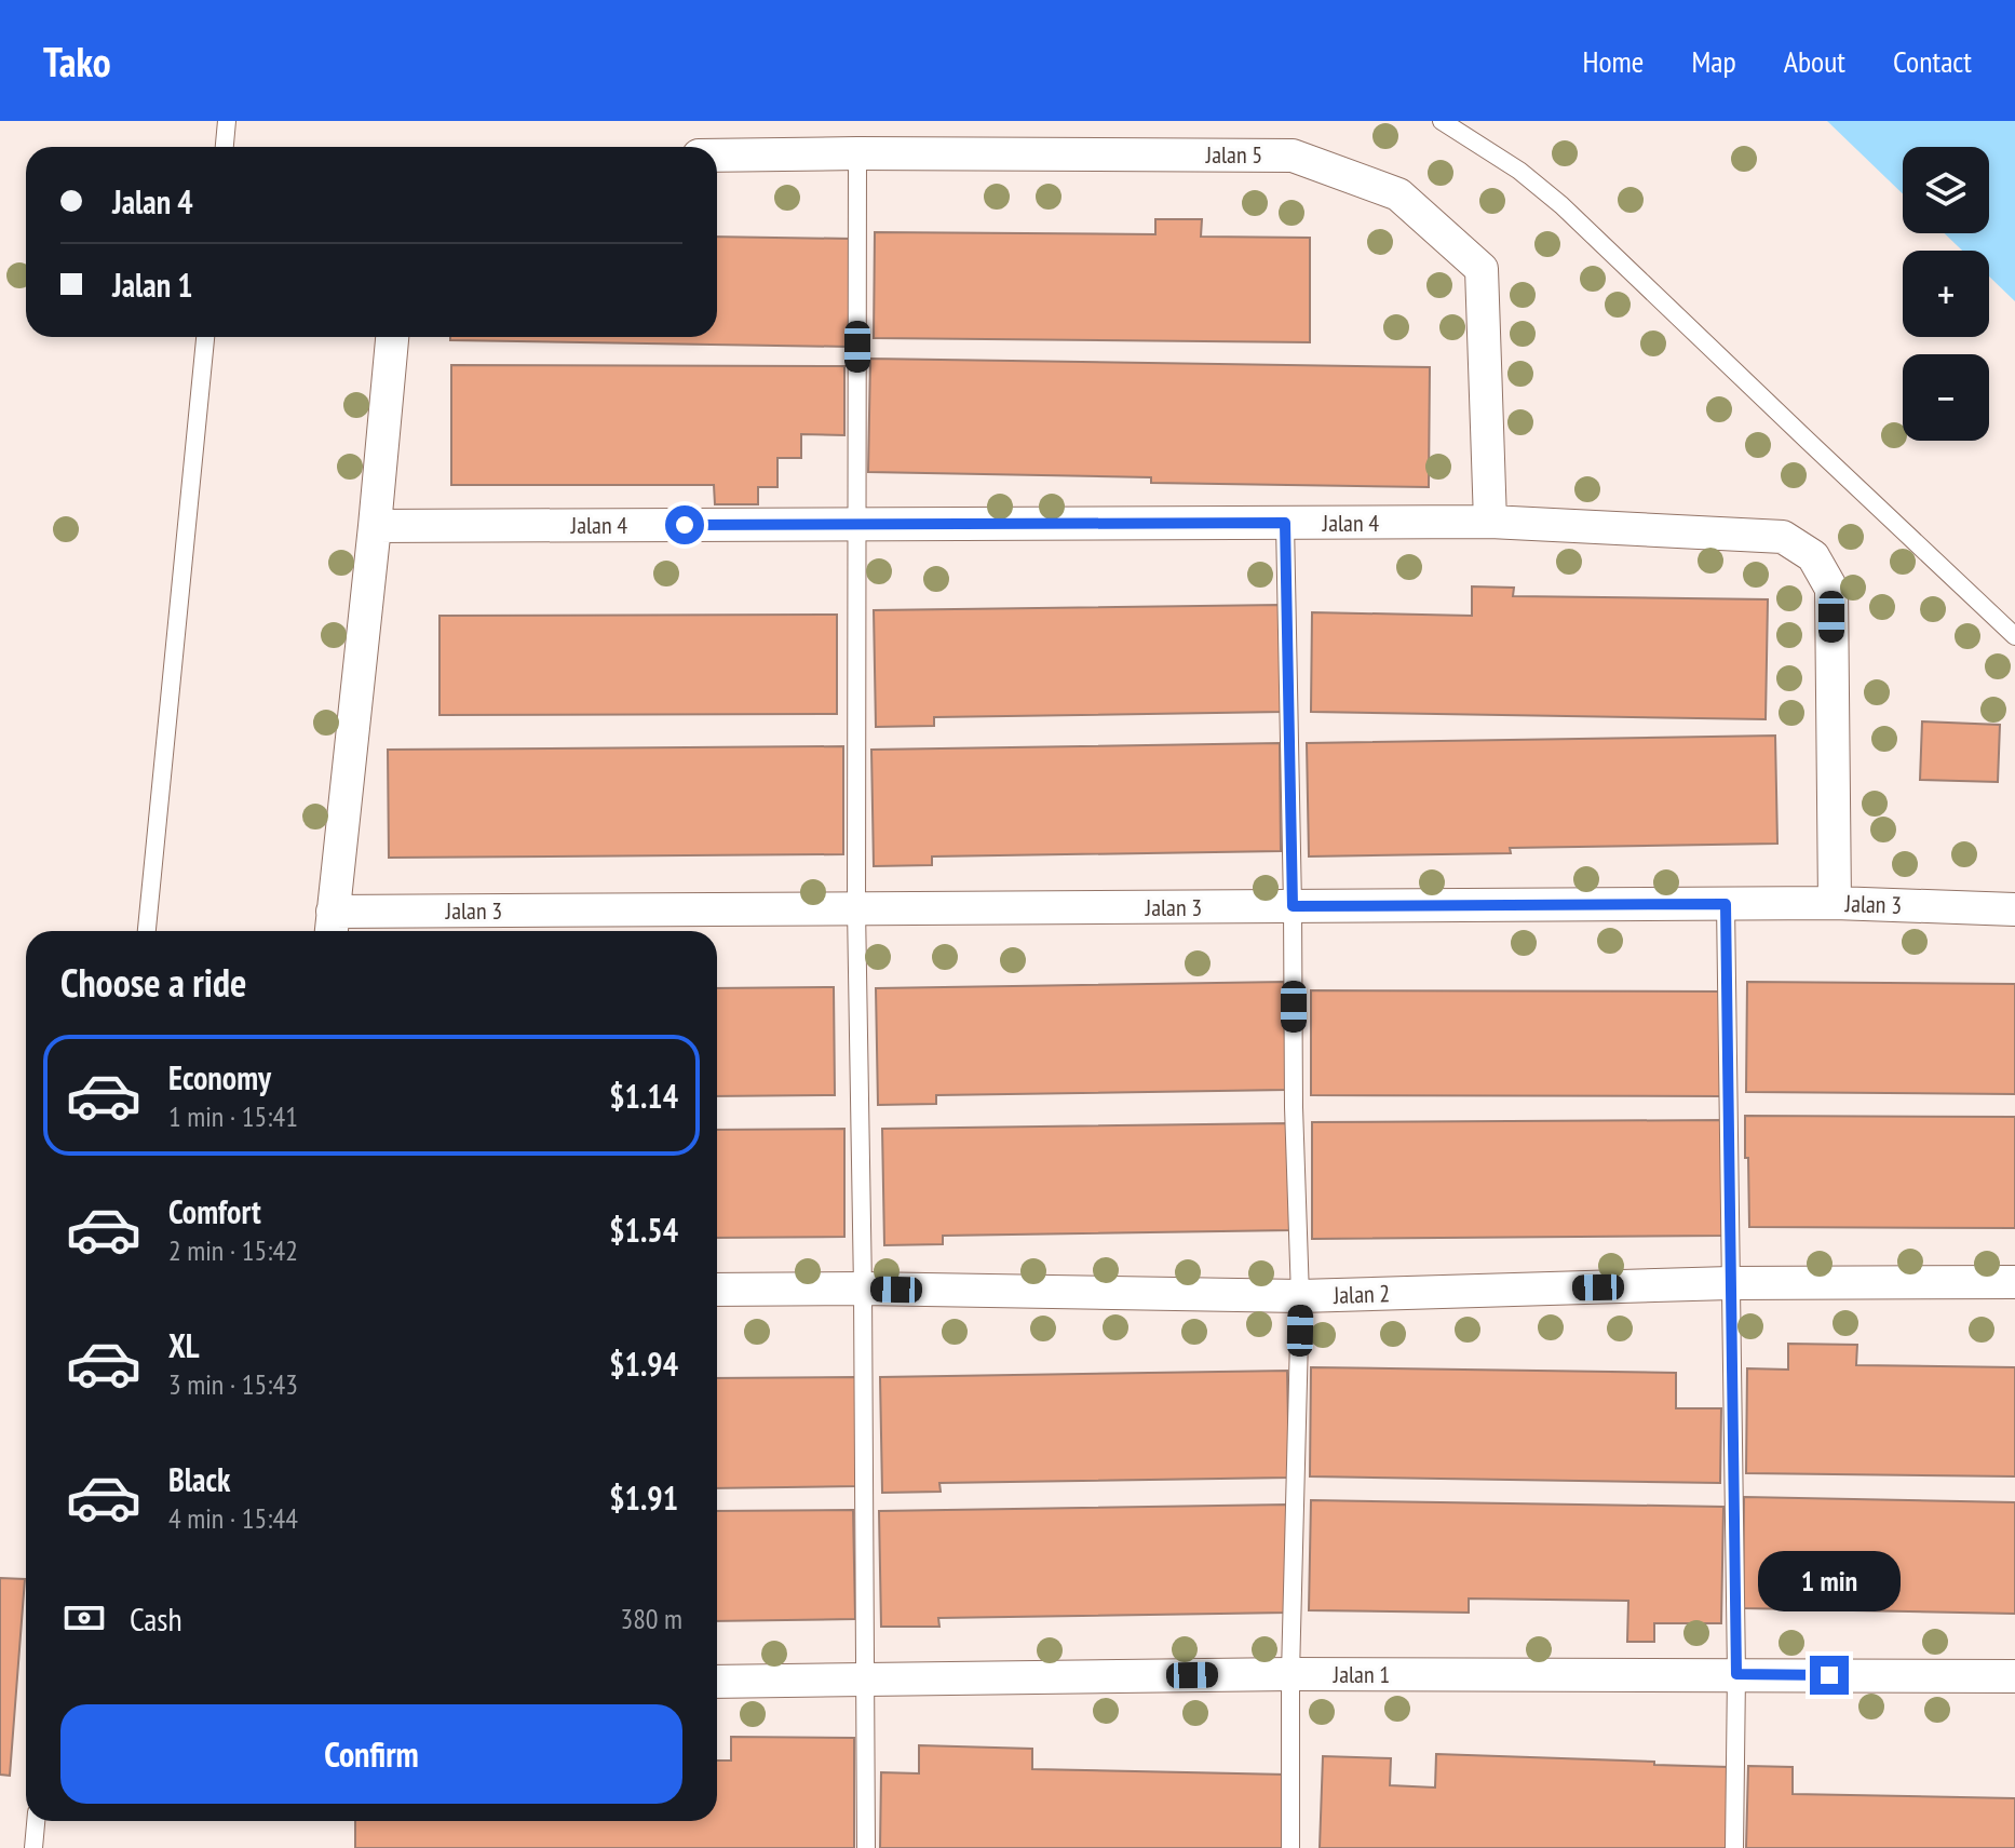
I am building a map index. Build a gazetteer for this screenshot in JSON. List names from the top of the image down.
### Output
{
  "streets": {
    "street": [
      "Jalan 5",
      "Jalan 4",
      "Jalan 3",
      "Jalan 2",
      "Jalan 1"
    ]
  },
  "crossings": [
    ["Jalan 5", "Jalan 4"],
    ["Jalan 4", "Jalan 3"]
  ],
  "page": {
    "header": "Tako",
    "nav": [
      "Home",
      "Map",
      "About",
      "Contact"
    ],
    "map_buttons": ["+", "−"],
    "banner": ["Jalan 4", "Jalan 1"],
    "heading": "Choose a ride",
    "list": [
      {
        "name": "Economy",
        "note": "1 min · 15:41",
        "value": "$1.14"
      },
      {
        "name": "Comfort",
        "note": "2 min · 15:42",
        "value": "$1.54"
      },
      {
        "name": "XL",
        "note": "3 min · 15:43",
        "value": "$1.94"
      },
      {
        "name": "Black",
        "note": "4 min · 15:44",
        "value": "$1.91"
      }
    ],
    "bubble": "1 min",
    "pay": ["Cash", "380 m"],
    "buttons": "Confirm"
  }
}
